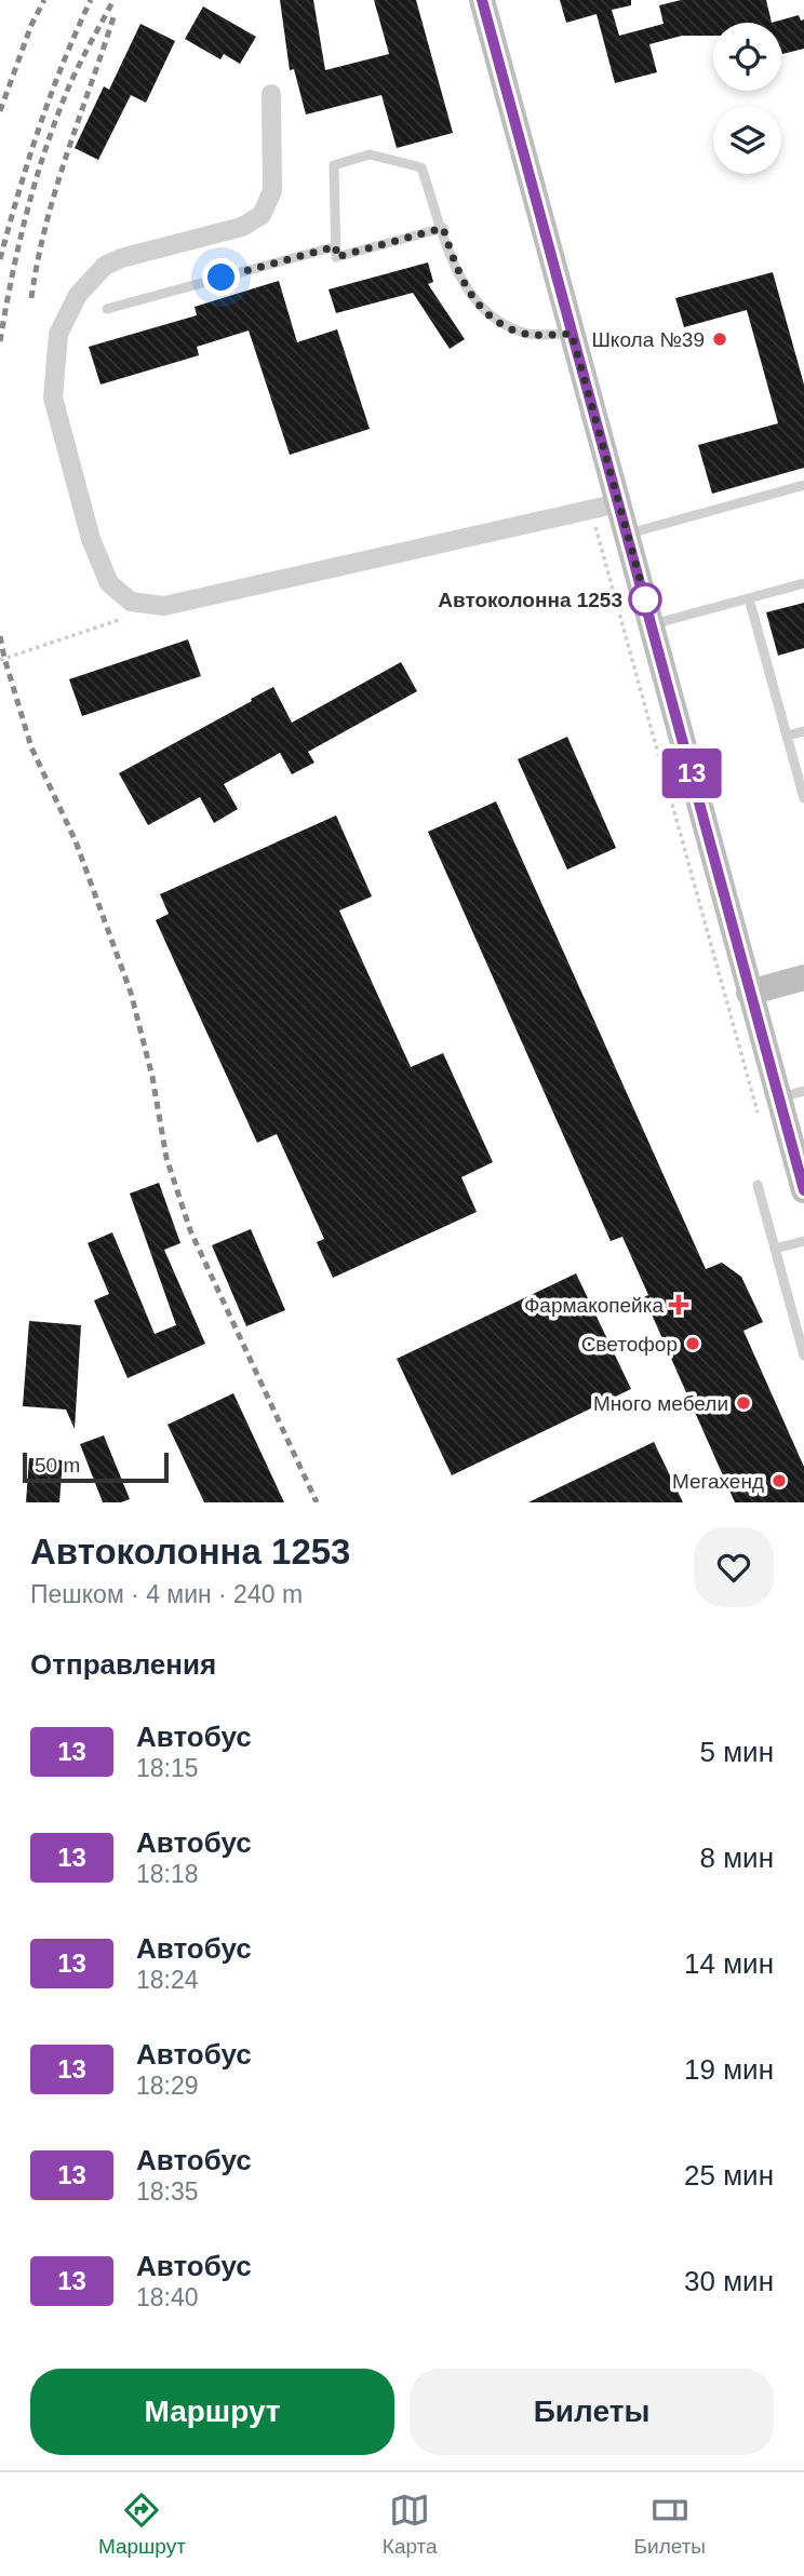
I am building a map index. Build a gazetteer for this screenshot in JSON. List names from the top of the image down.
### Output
{
  "places": {
    "other": [
      "Школа №39",
      "Автоколонна 1253",
      "Светофор",
      "Много мебели",
      "Мегахенд"
    ],
    "health": ["Фармакопейка"]
  },
  "lines": ["bus line 13"],
  "scale_bar": "50 m",
  "page": {
    "on_map": "13",
    "scale": "50 m",
    "heading": [
      ["Автоколонна 1253", "Пешком · 4 мин · 240 m"],
      "Отправления"
    ],
    "list": [
      {
        "mark": "13",
        "name": "Автобус",
        "note": "18:15",
        "value": "5 мин"
      },
      {
        "mark": "13",
        "name": "Автобус",
        "note": "18:18",
        "value": "8 мин"
      },
      {
        "mark": "13",
        "name": "Автобус",
        "note": "18:24",
        "value": "14 мин"
      },
      {
        "mark": "13",
        "name": "Автобус",
        "note": "18:29",
        "value": "19 мин"
      },
      {
        "mark": "13",
        "name": "Автобус",
        "note": "18:35",
        "value": "25 мин"
      },
      {
        "mark": "13",
        "name": "Автобус",
        "note": "18:40",
        "value": "30 мин"
      }
    ],
    "buttons": ["Маршрут", "Билеты"],
    "tabs": ["Маршрут", "Карта", "Билеты"]
  }
}
